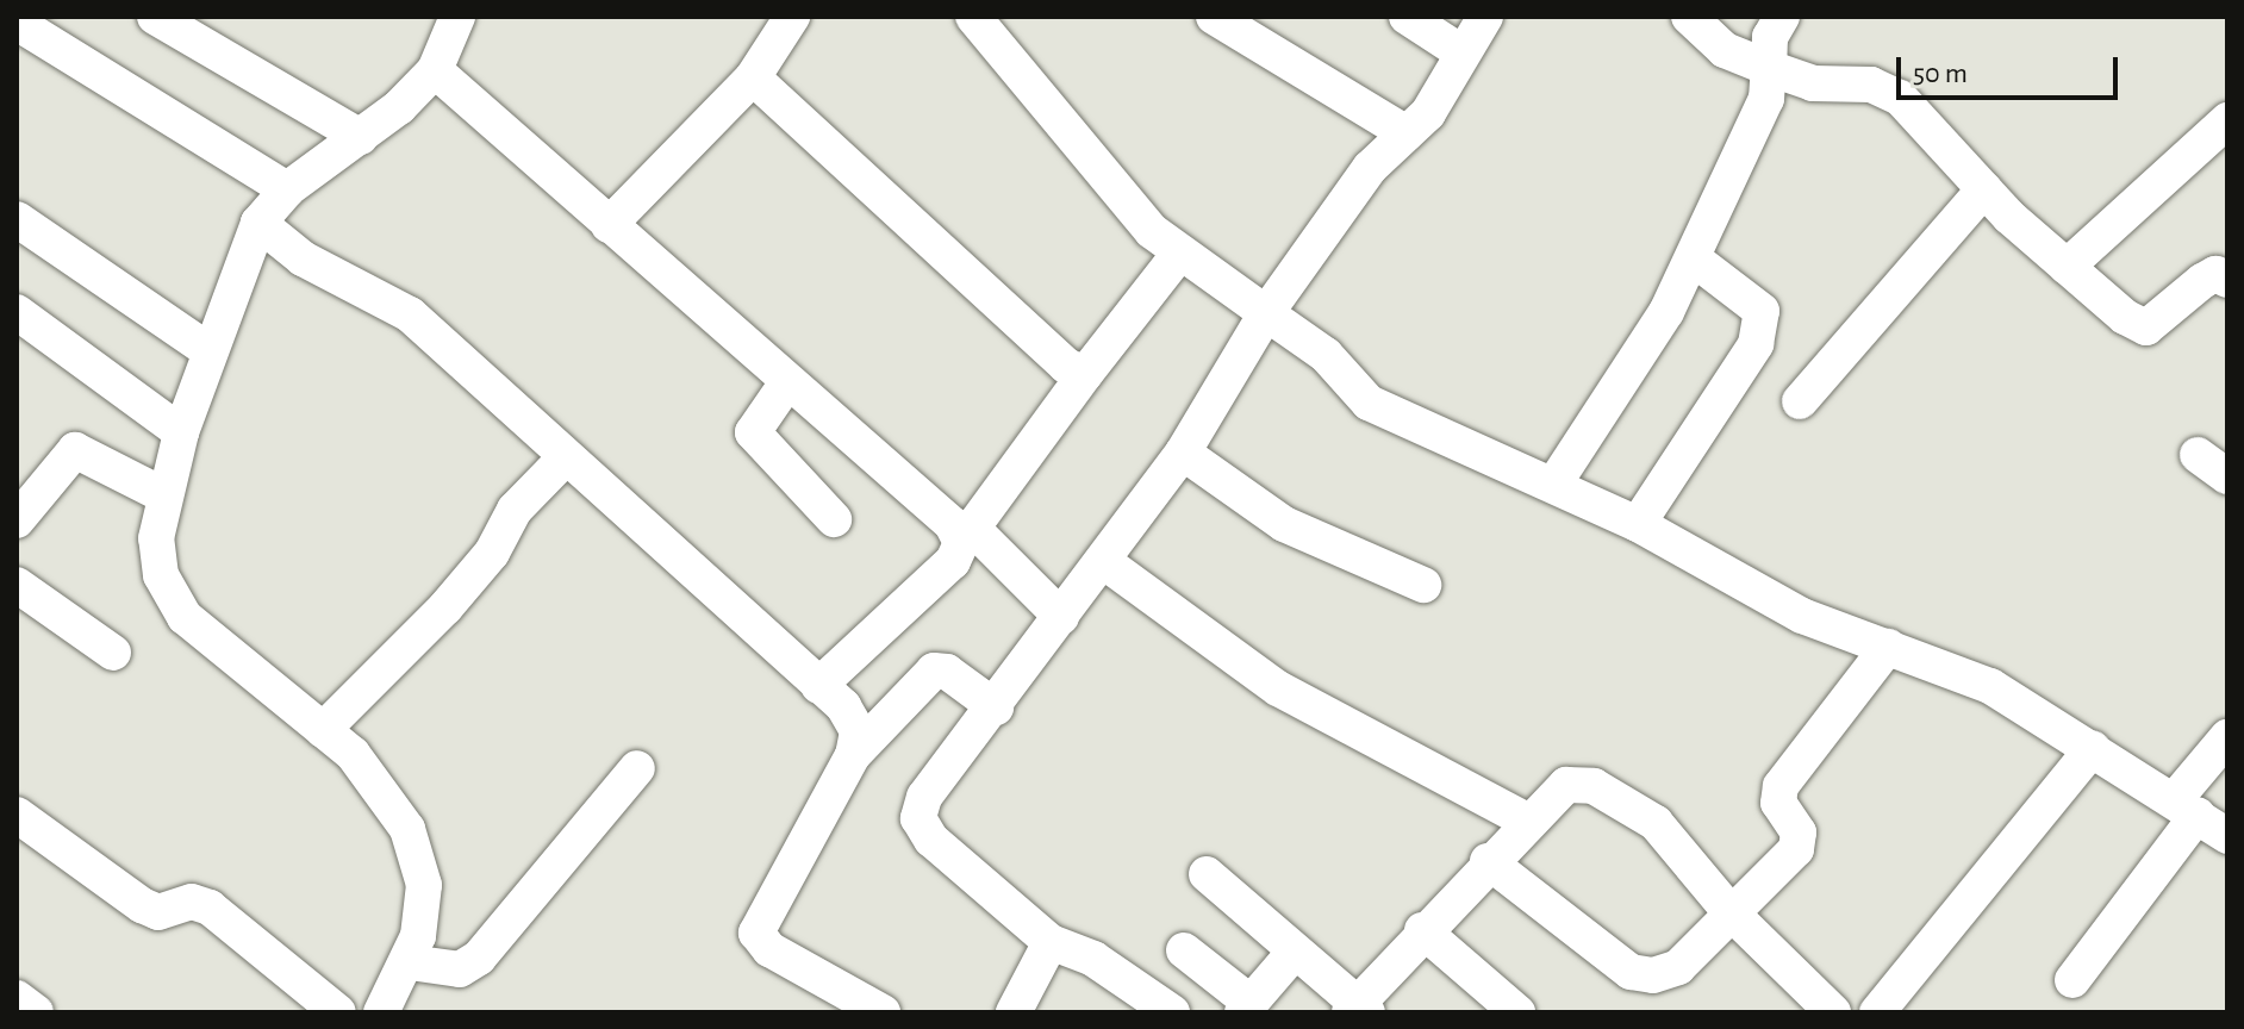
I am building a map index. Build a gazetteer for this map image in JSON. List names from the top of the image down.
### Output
{
  "scale_bar": "50 m"
}
